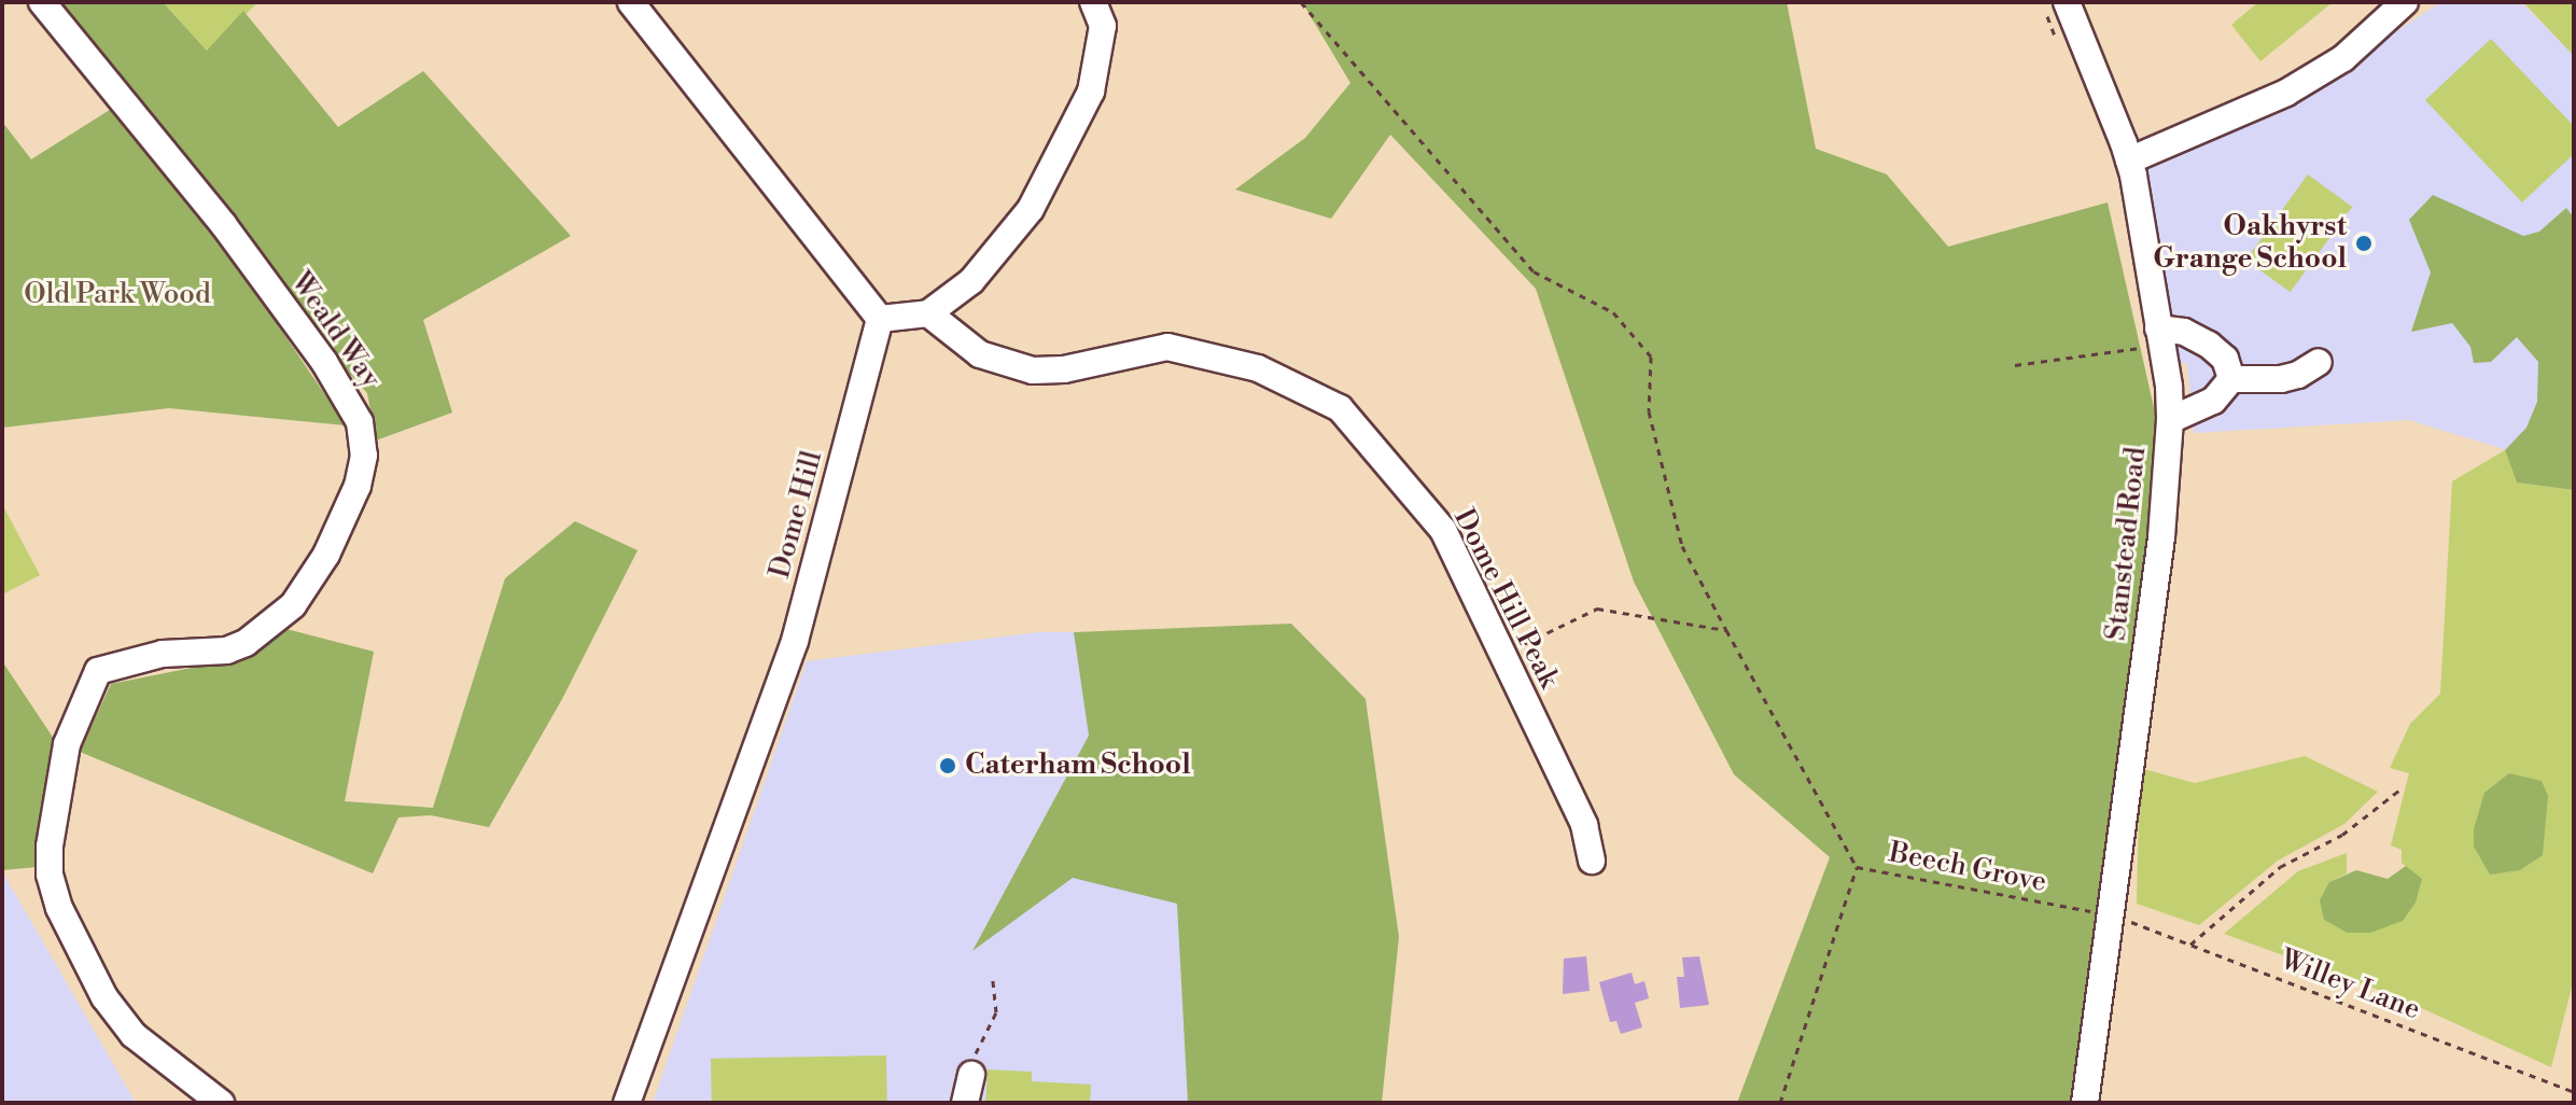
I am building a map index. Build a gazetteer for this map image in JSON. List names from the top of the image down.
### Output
{
  "streets": {
    "street": [
      "Weald Way",
      "Dome Hill",
      "Stanstead Road",
      "Dome Hill Peak"
    ],
    "path": ["Beech Grove", "Willey Lane"]
  },
  "crossings": [
    ["Stanstead Road", "Beech Grove"],
    ["Stanstead Road", "Willey Lane"],
    ["Beech Grove", "Willey Lane"]
  ],
  "parks": ["Old Park Wood"],
  "places": ["Oakhyrst Grange School", "Caterham School"]
}
